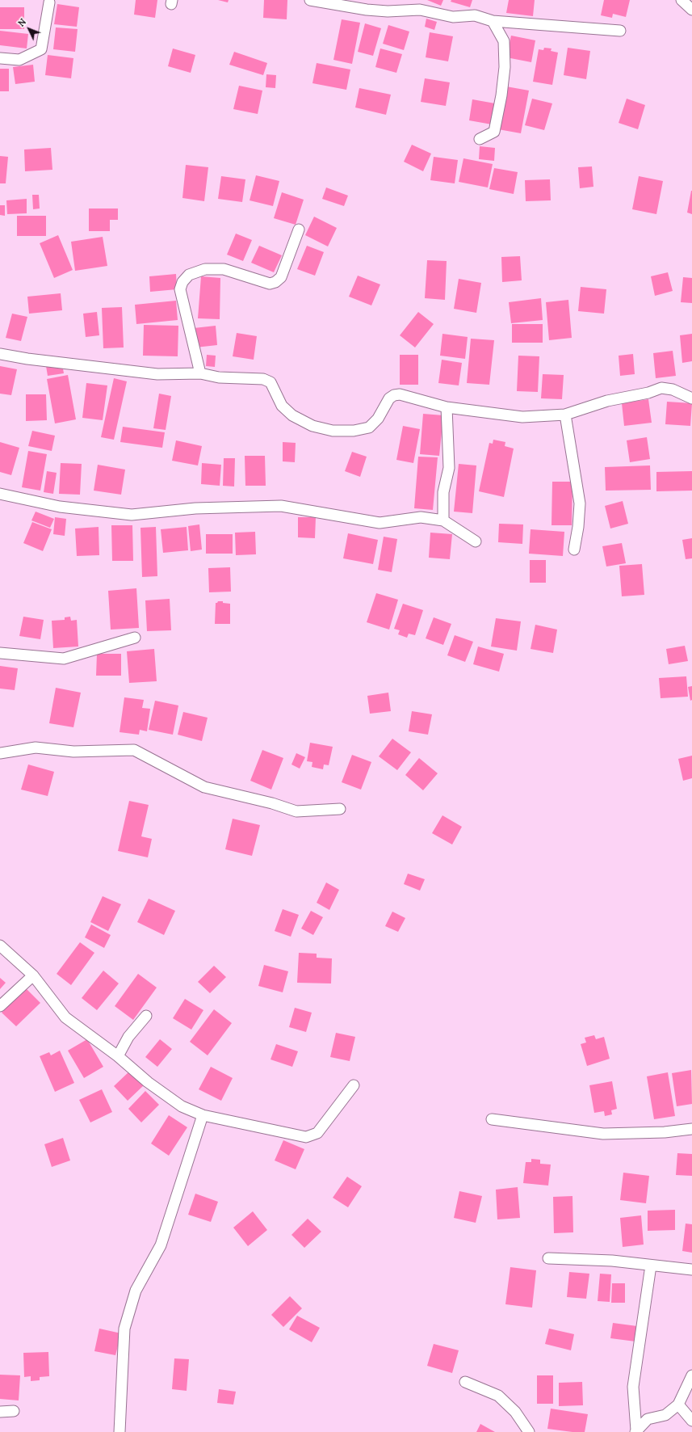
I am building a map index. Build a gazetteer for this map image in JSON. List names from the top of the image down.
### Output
{
  "north": "top left"
}
